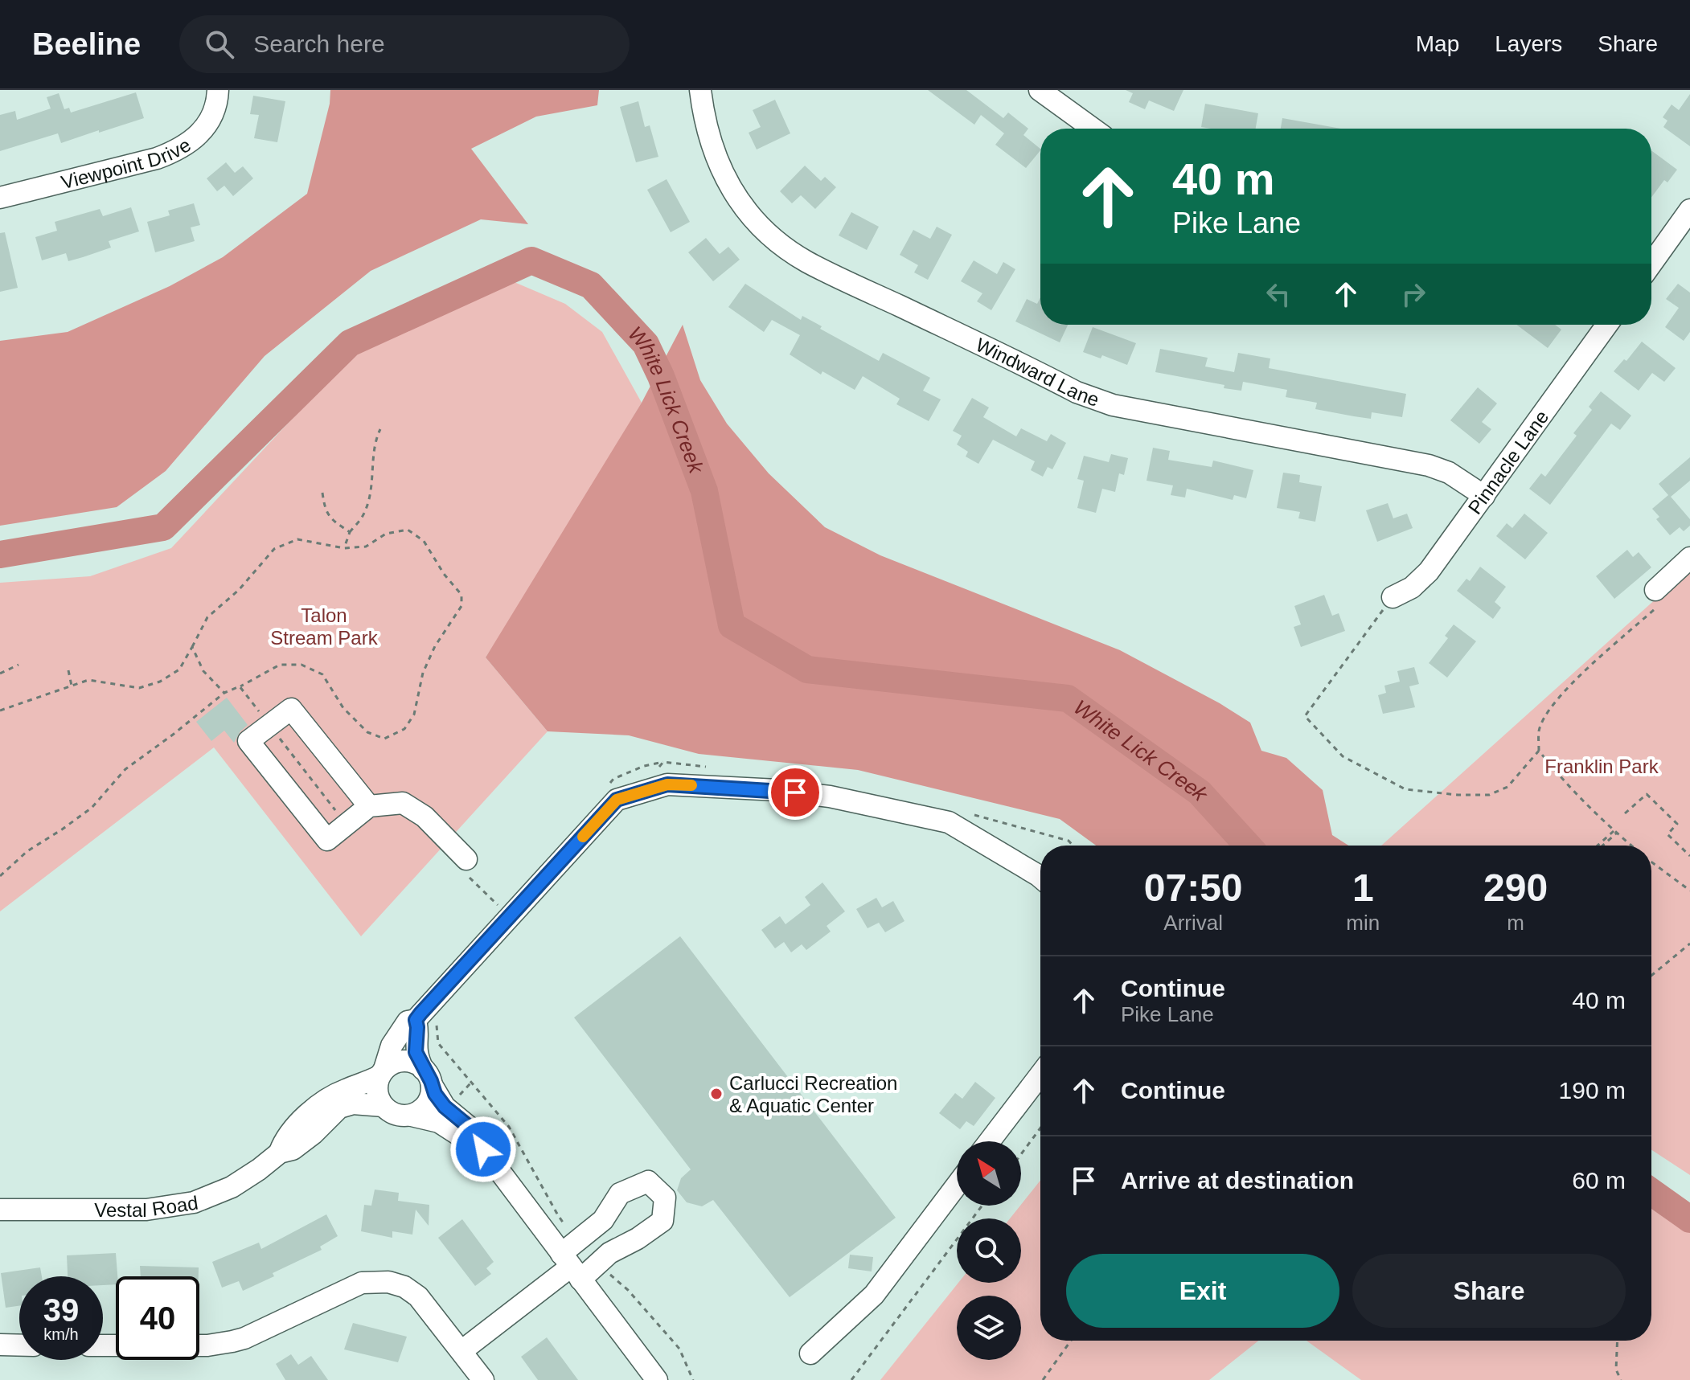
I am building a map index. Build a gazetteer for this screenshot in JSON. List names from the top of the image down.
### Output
{
  "streets": {
    "street": [
      "Viewpoint Drive",
      "Windward Lane",
      "Pinnacle Lane",
      "Vestal Road"
    ]
  },
  "crossings": [
    ["Windward Lane", "Pinnacle Lane"]
  ],
  "water": ["White Lick Creek"],
  "parks": ["Talon Stream Park", "Franklin Park"],
  "places": ["Carlucci Recreation & Aquatic Center"],
  "north": "top left",
  "page": {
    "header": "Beeline",
    "search": "Search here",
    "nav": ["Map", "Layers", "Share"],
    "turn": ["40 m", "Pike Lane"],
    "eta": [
      "07:50",
      "Arrival",
      "1",
      "min",
      "290",
      "m"
    ],
    "list": [
      {
        "name": "Continue",
        "note": "Pike Lane",
        "value": "40 m"
      },
      {
        "name": "Continue",
        "value": "190 m"
      },
      {
        "name": "Arrive at destination",
        "value": "60 m"
      }
    ],
    "buttons": ["Exit", "Share"],
    "speed": "39 km/h",
    "limit": "40"
  }
}
